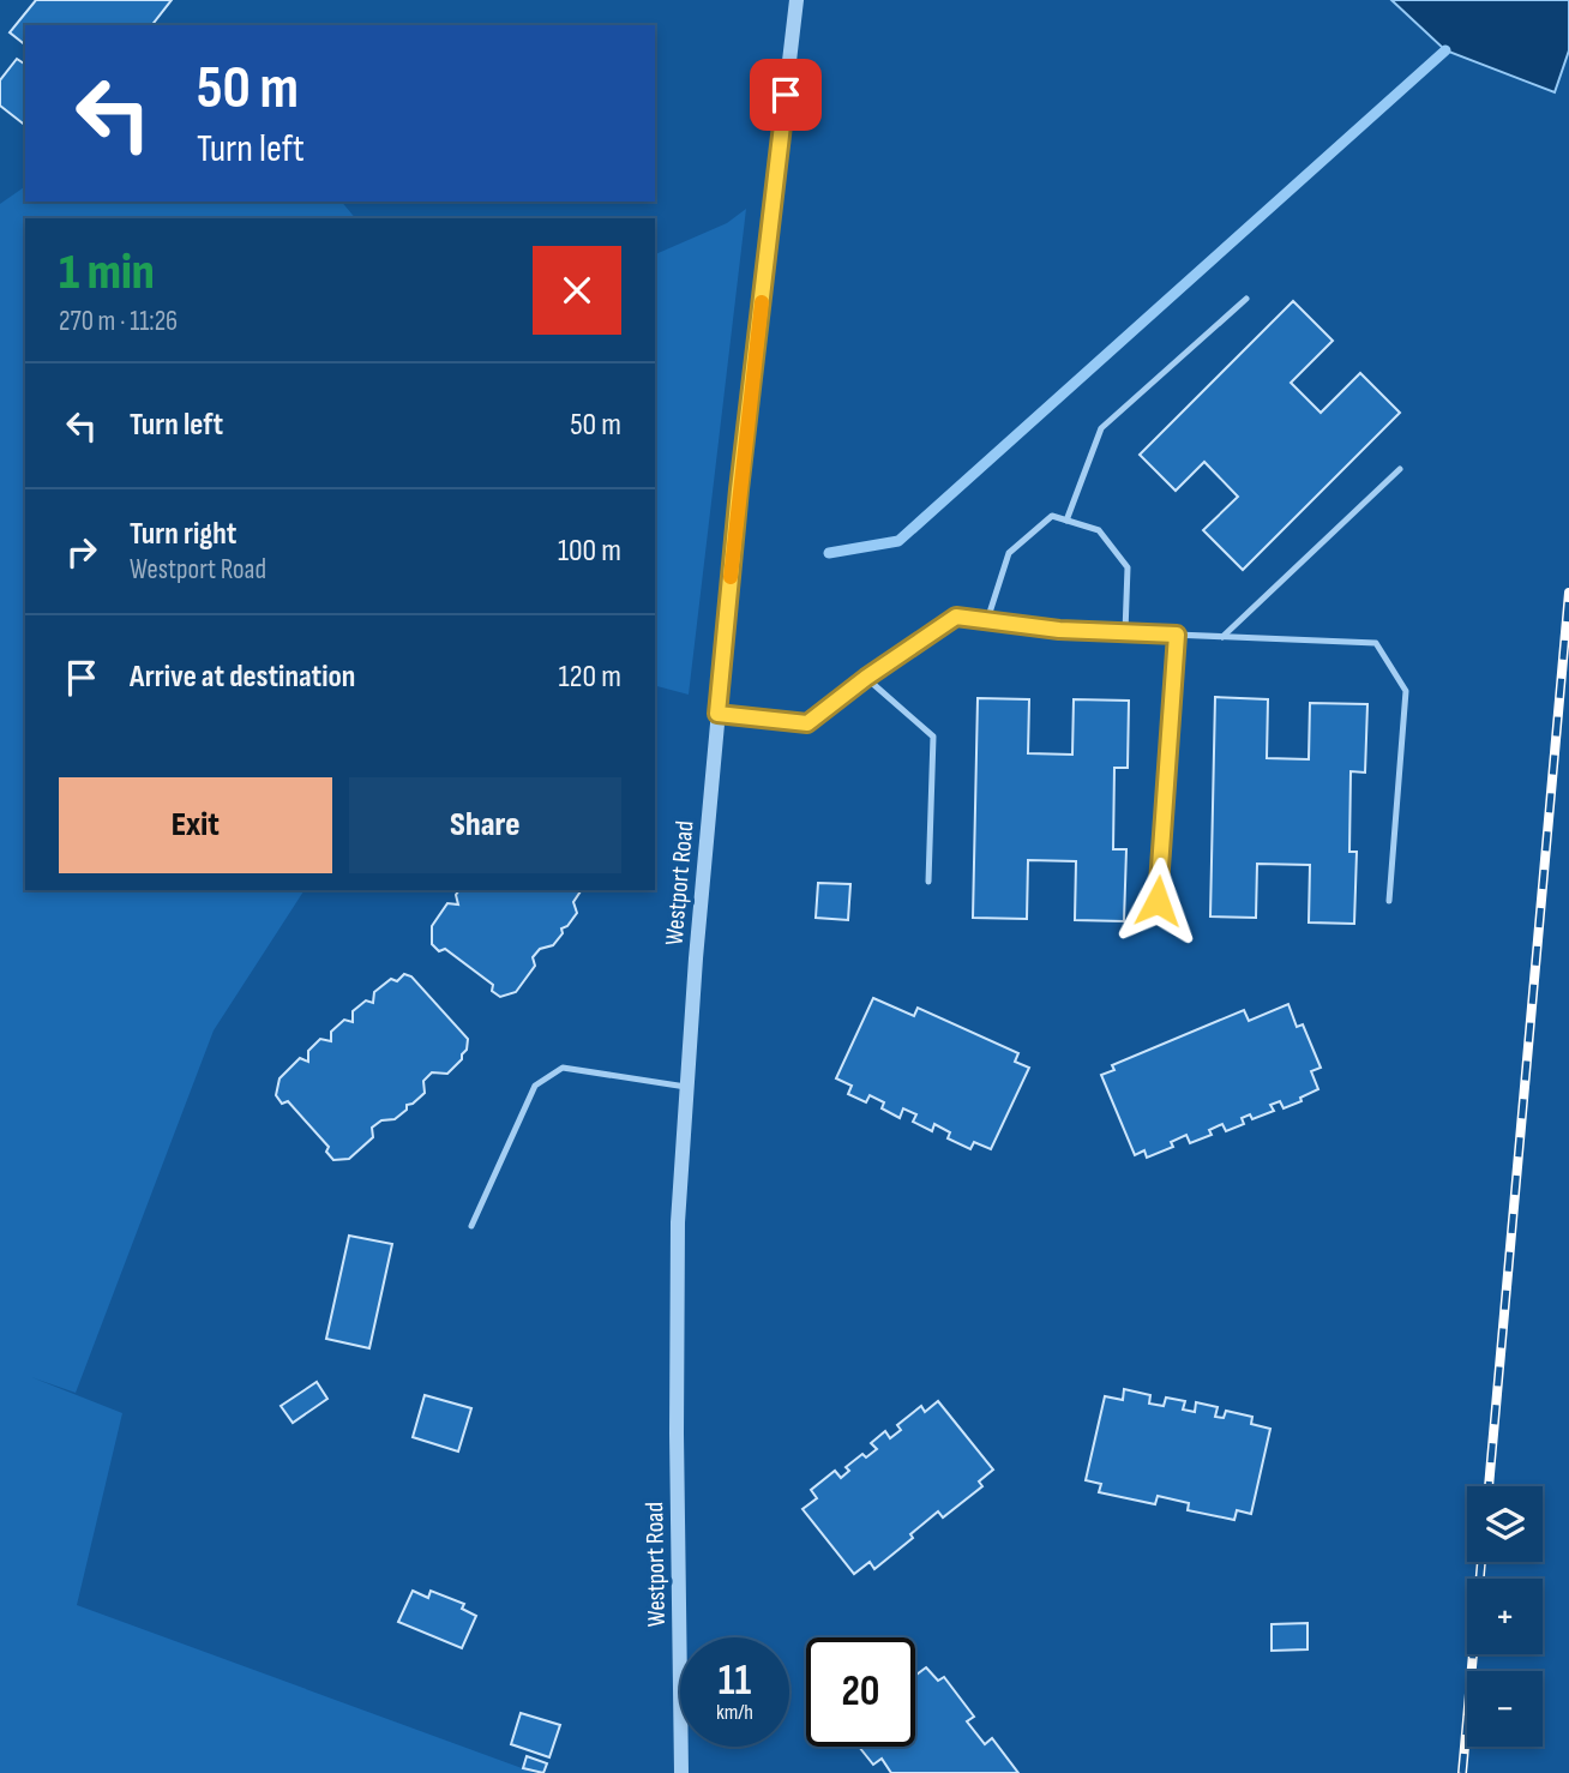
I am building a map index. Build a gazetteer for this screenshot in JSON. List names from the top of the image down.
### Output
{
  "streets": {
    "street": ["Westport Road"]
  },
  "page": {
    "turn": ["50 m", "Turn left"],
    "heading": ["1 min", "270 m · 11:26"],
    "list": [
      {
        "name": "Turn left",
        "value": "50 m"
      },
      {
        "name": "Turn right",
        "note": "Westport Road",
        "value": "100 m"
      },
      {
        "name": "Arrive at destination",
        "value": "120 m"
      }
    ],
    "buttons": ["Exit", "Share"],
    "map_buttons": ["+", "−"],
    "speed": "11 km/h",
    "limit": "20"
  }
}
